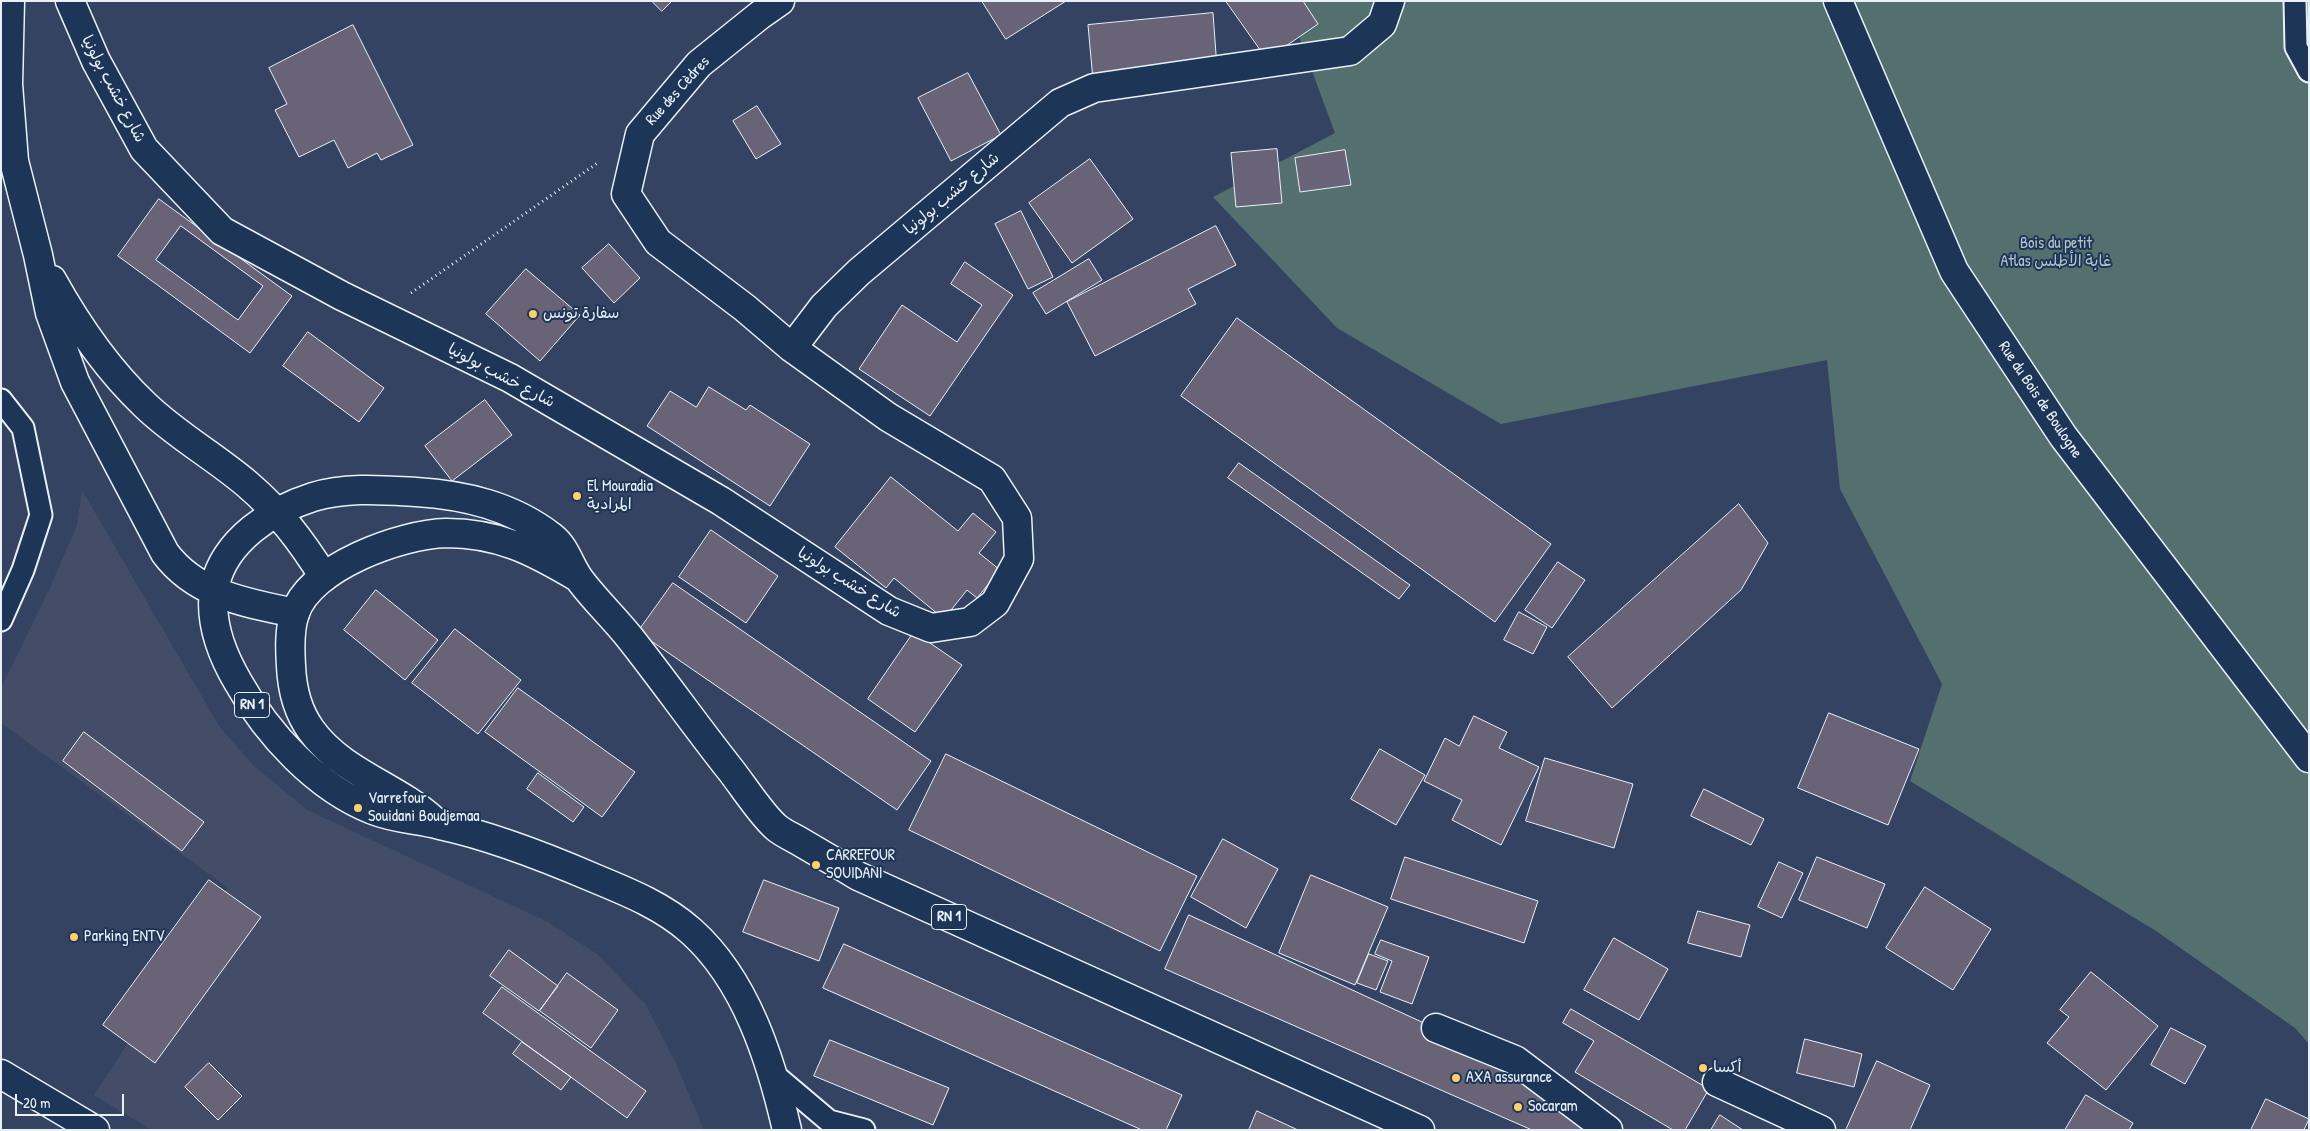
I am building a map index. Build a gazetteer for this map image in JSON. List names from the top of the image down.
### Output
{
  "streets": {
    "main road": [
      "شارع خشب بولونيا",
      "Rue des Cèdres",
      "Rue du Bois de Boulogne",
      "RN 1"
    ]
  },
  "crossings": [
    ["شارع خشب بولونيا", "Rue des Cèdres"]
  ],
  "parks": ["Bois du petit Atlas غابة الأطلس"],
  "places": [
    "سفارة تونس",
    "El Mouradia المرادية",
    "Varrefour Souidani Boudjemaa",
    "CARREFOUR SOUIDANI",
    "Parking ENTV",
    "أكسا",
    "AXA assurance",
    "Socaram"
  ],
  "scale_bar": "20 m"
}
